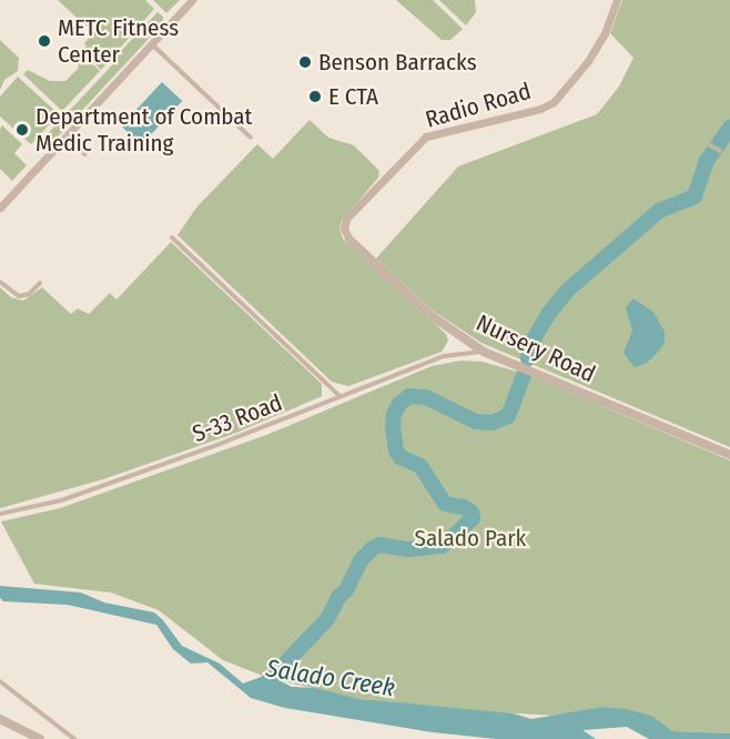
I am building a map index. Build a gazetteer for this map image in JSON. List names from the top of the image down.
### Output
{
  "streets": {
    "street": ["Radio Road", "Nursery Road"],
    "lane": ["S-33 Road"]
  },
  "crossings": [
    ["Radio Road", "Nursery Road"],
    ["Nursery Road", "S-33 Road"]
  ],
  "water": ["Salado Creek"],
  "parks": ["Salado Park"],
  "places": [
    "METC Fitness Center",
    "Benson Barracks",
    "E CTA",
    "Department of Combat Medic Training"
  ]
}
